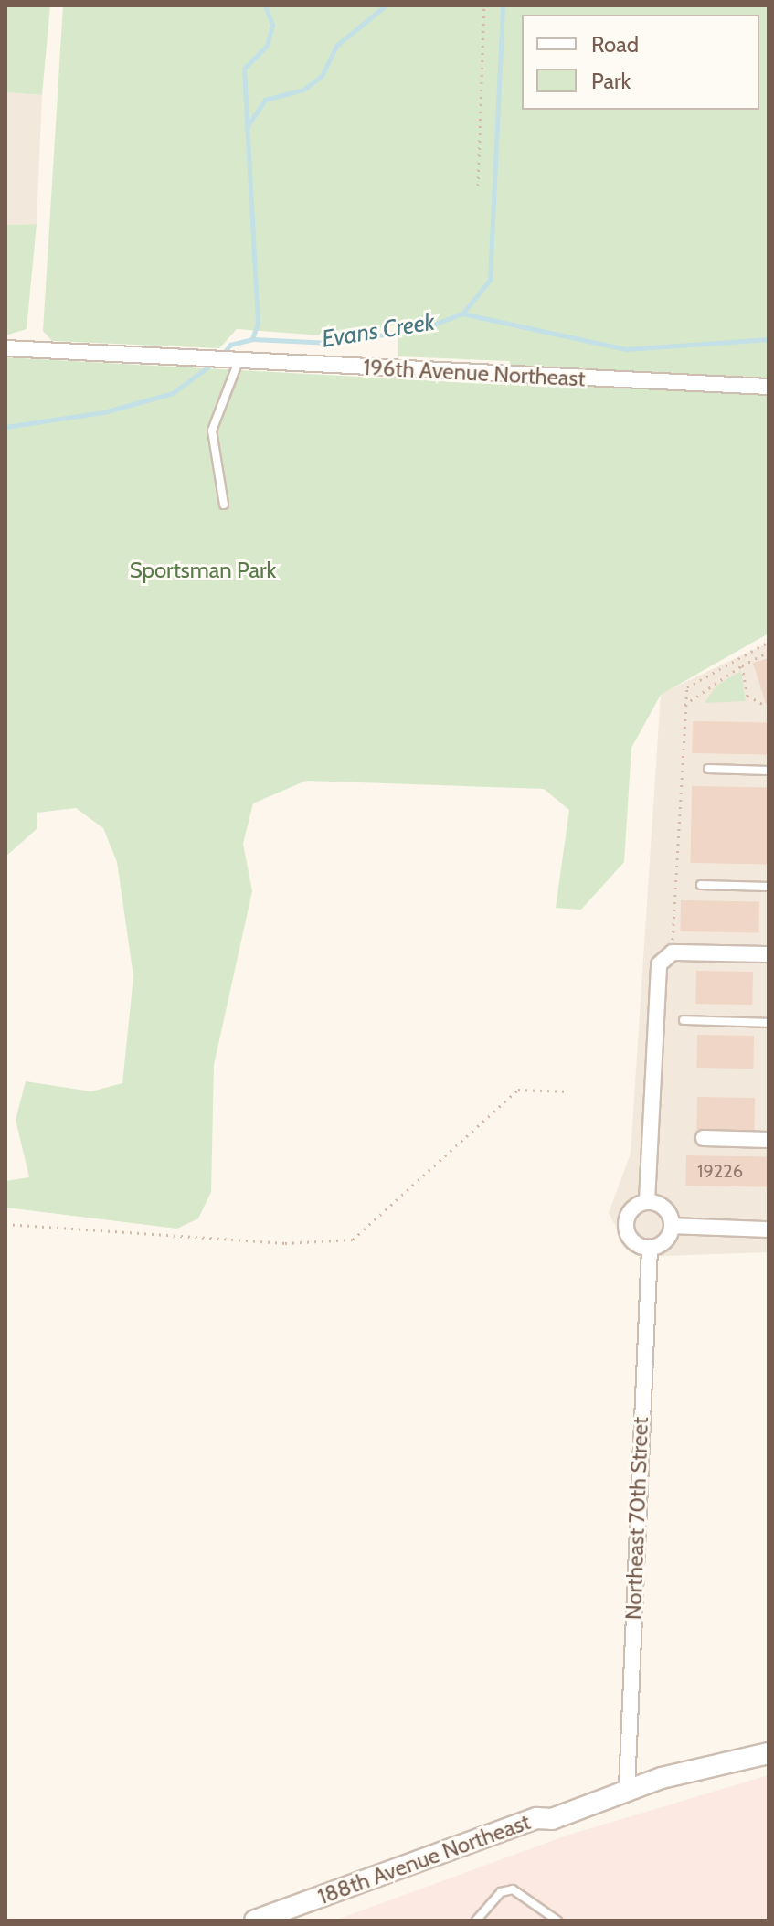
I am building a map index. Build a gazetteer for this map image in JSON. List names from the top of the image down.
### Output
{
  "streets": {
    "street": ["196th Avenue Northeast", "Northeast 70th Street", "188th Avenue Northeast"]
  },
  "crossings": [
    ["Northeast 70th Street", "188th Avenue Northeast"]
  ],
  "water": ["Evans Creek"],
  "parks": ["Sportsman Park"],
  "house_numbers": ["19226"],
  "legend": ["Road", "Park"]
}
